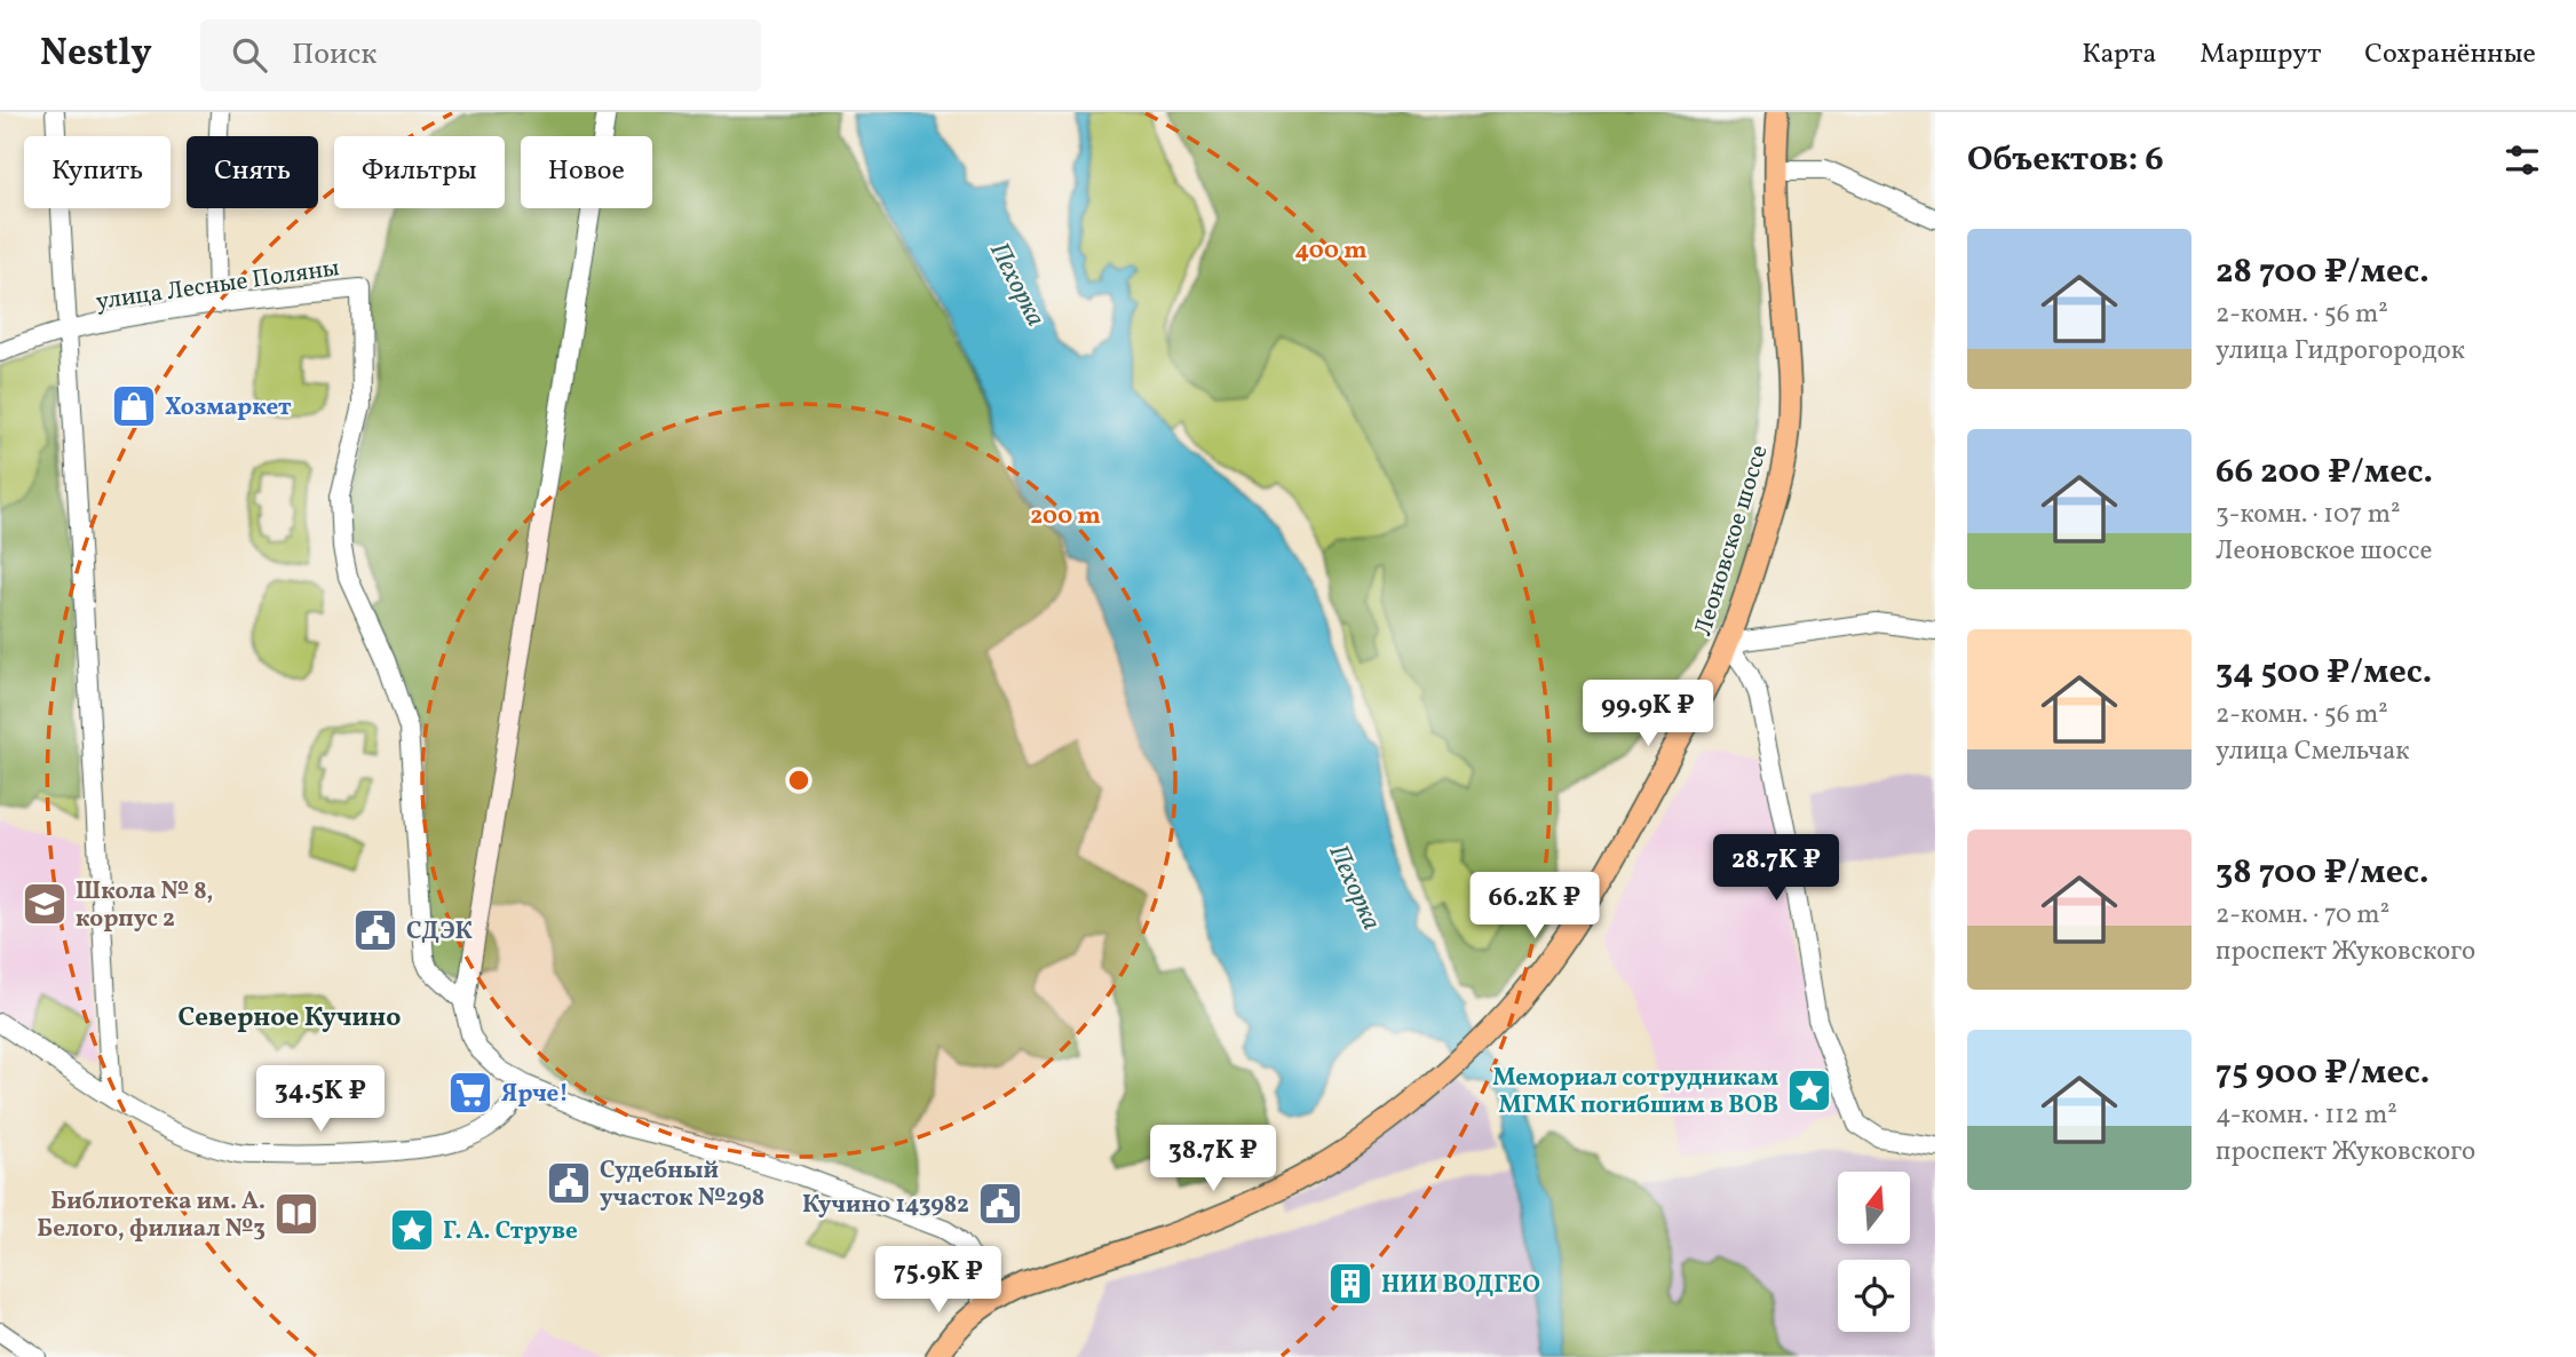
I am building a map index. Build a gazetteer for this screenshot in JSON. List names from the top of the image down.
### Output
{
  "streets": {
    "main road": ["Леоновское шоссе"],
    "street": ["улица Лесные Поляны"]
  },
  "crossings": [
    ["улица Лесные Поляны", "Леоновское шоссе"]
  ],
  "districts": ["Северное Кучино"],
  "water": ["Пехорка"],
  "places": {
    "shop": ["Хозмаркет"],
    "school or university": ["Школа № 8, корпус 2"],
    "public building": ["СДЭК", "Судебный участок №298", "Кучино 143982"],
    "place": ["Мемориал сотрудникам МГМК погибшим в ВОВ", "Г. А. Струве"],
    "supermarket": ["Ярче!"],
    "library": ["Библиотека им. А. Белого, филиал №3"],
    "building": ["НИИ ВОДГЕО"]
  },
  "north": "top",
  "page": {
    "header": "Nestly",
    "search": "Поиск",
    "nav": ["Карта", "Маршрут", "Сохранённые"],
    "heading": "Объектов: 6",
    "chip": [
      "Купить",
      "Снять",
      "Фильтры",
      "Новое"
    ],
    "list": [
      {
        "name": "28 700 ₽/мес.",
        "note": "2-комн. · 56 m² · улица Гидрогородок"
      },
      {
        "name": "66 200 ₽/мес.",
        "note": "3-комн. · 107 m² · Леоновское шоссе"
      },
      {
        "name": "34 500 ₽/мес.",
        "note": "2-комн. · 56 m² · улица Смельчак"
      },
      {
        "name": "38 700 ₽/мес.",
        "note": "2-комн. · 70 m² · проспект Жуковского"
      },
      {
        "name": "75 900 ₽/мес.",
        "note": "4-комн. · 112 m² · проспект Жуковского"
      }
    ],
    "price": [
      "99.9K ₽",
      "28.7K ₽",
      "66.2K ₽",
      "34.5K ₽",
      "38.7K ₽",
      "75.9K ₽"
    ]
  },
  "rings": ["400 m", "200 m"]
}
